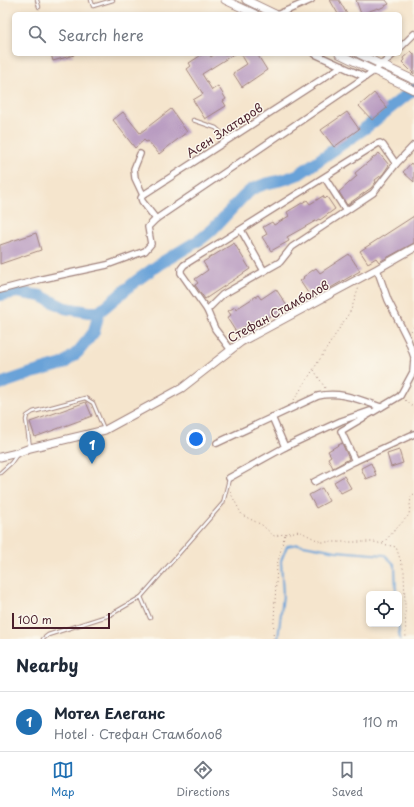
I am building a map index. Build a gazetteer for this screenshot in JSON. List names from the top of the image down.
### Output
{
  "streets": {
    "street": ["Асен Златаров", "Стефан Стамболов"]
  },
  "scale_bar": "100 m",
  "page": {
    "search": "Search here",
    "pins": "1",
    "scale": "100 m",
    "heading": "Nearby",
    "list": [
      {
        "mark": "1",
        "name": "Мотел Елеганс",
        "note": "Hotel · Стефан Стамболов",
        "value": "110 m"
      }
    ],
    "nav": ["Map", "Directions", "Saved"]
  }
}
